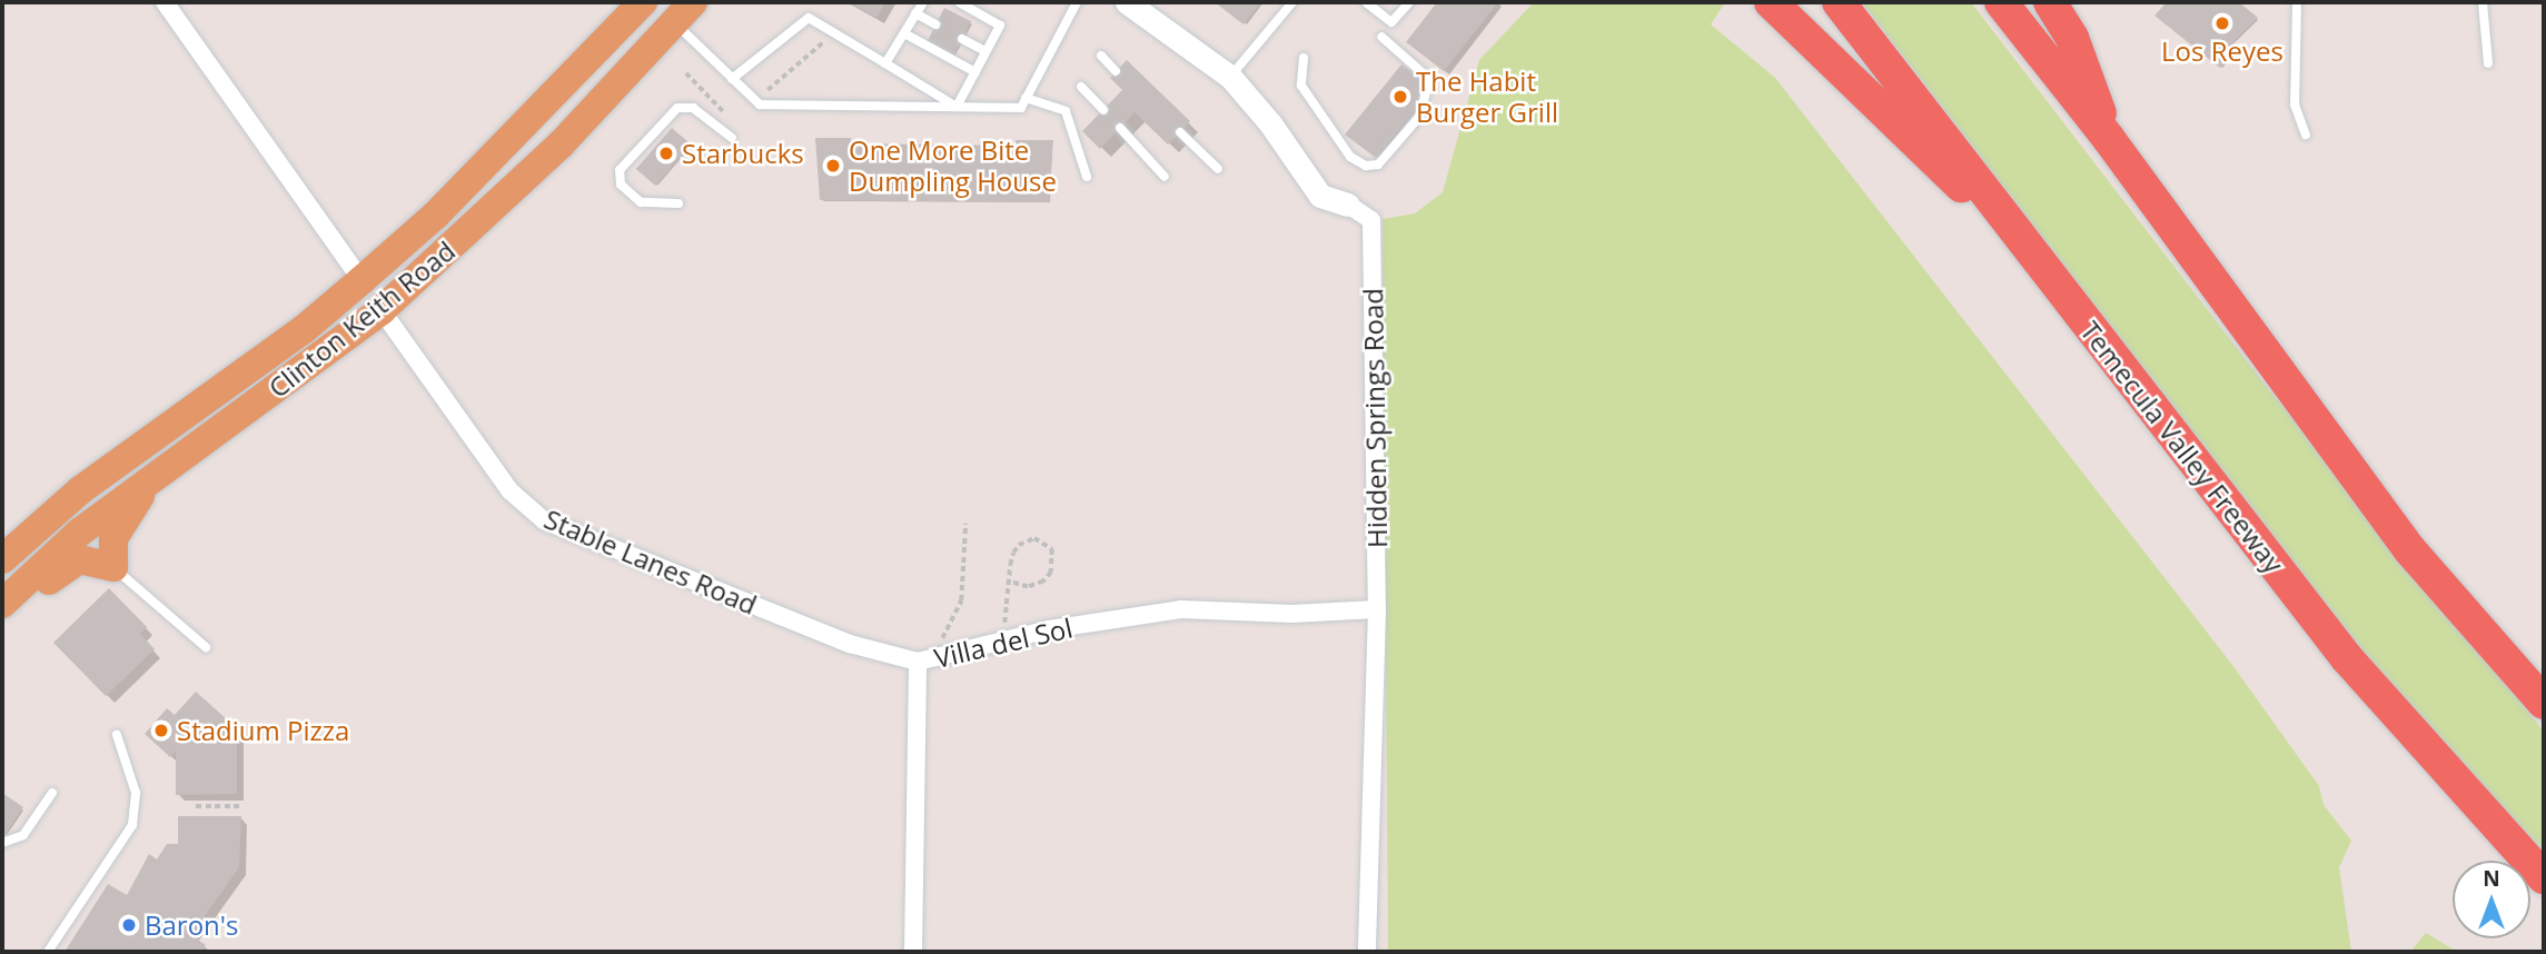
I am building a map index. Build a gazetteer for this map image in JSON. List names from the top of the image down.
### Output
{
  "streets": {
    "highway": ["Temecula Valley Freeway"],
    "main road": ["Clinton Keith Road"],
    "street": ["Hidden Springs Road", "Stable Lanes Road", "Villa del Sol"]
  },
  "crossings": [
    ["Clinton Keith Road", "Stable Lanes Road"],
    ["Hidden Springs Road", "Villa del Sol"],
    ["Stable Lanes Road", "Villa del Sol"]
  ],
  "places": [
    "Los Reyes",
    "The Habit Burger Grill",
    "Starbucks",
    "One More Bite Dumpling House",
    "Stadium Pizza",
    "Baron's"
  ],
  "north": "top"
}
